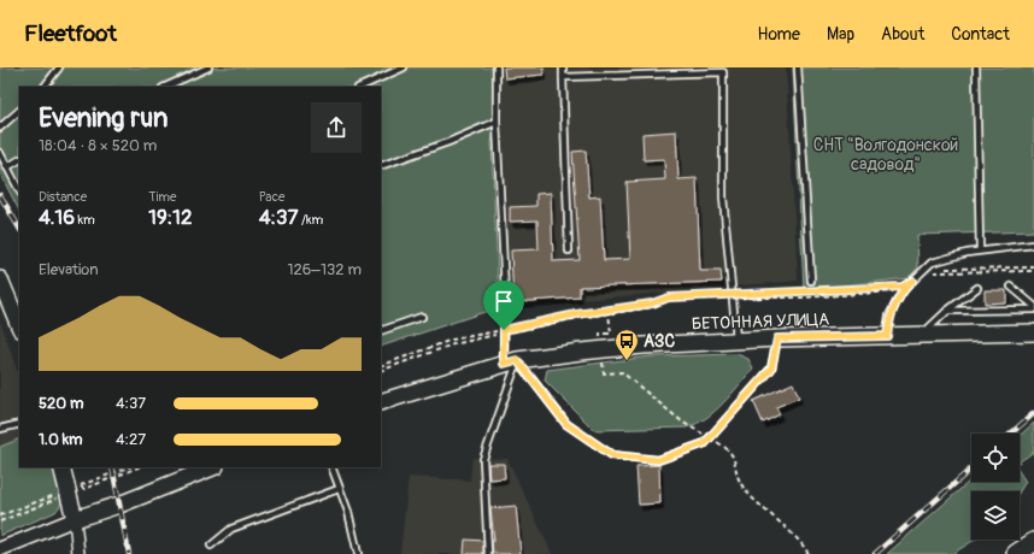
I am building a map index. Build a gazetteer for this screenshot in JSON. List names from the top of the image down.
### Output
{
  "streets": {
    "main road": ["БЕТОННАЯ УЛИЦА"]
  },
  "parks": ["СНТ \"Волгодонской садовод\""],
  "places": {
    "bus stop": ["АЗС"]
  },
  "page": {
    "header": "Fleetfoot",
    "nav": [
      "Home",
      "Map",
      "About",
      "Contact"
    ],
    "heading": ["Evening run", "18:04 · 8 × 520 m"],
    "stats": [
      ["Distance", "4.16 km"],
      ["Time", "19:12"],
      ["Pace", "4:37 /km"]
    ],
    "chart": ["Elevation", "126–132 m"],
    "list": [
      {
        "name": "520 m",
        "note": "4:37"
      },
      {
        "name": "1.0 km",
        "note": "4:27"
      }
    ]
  }
}
